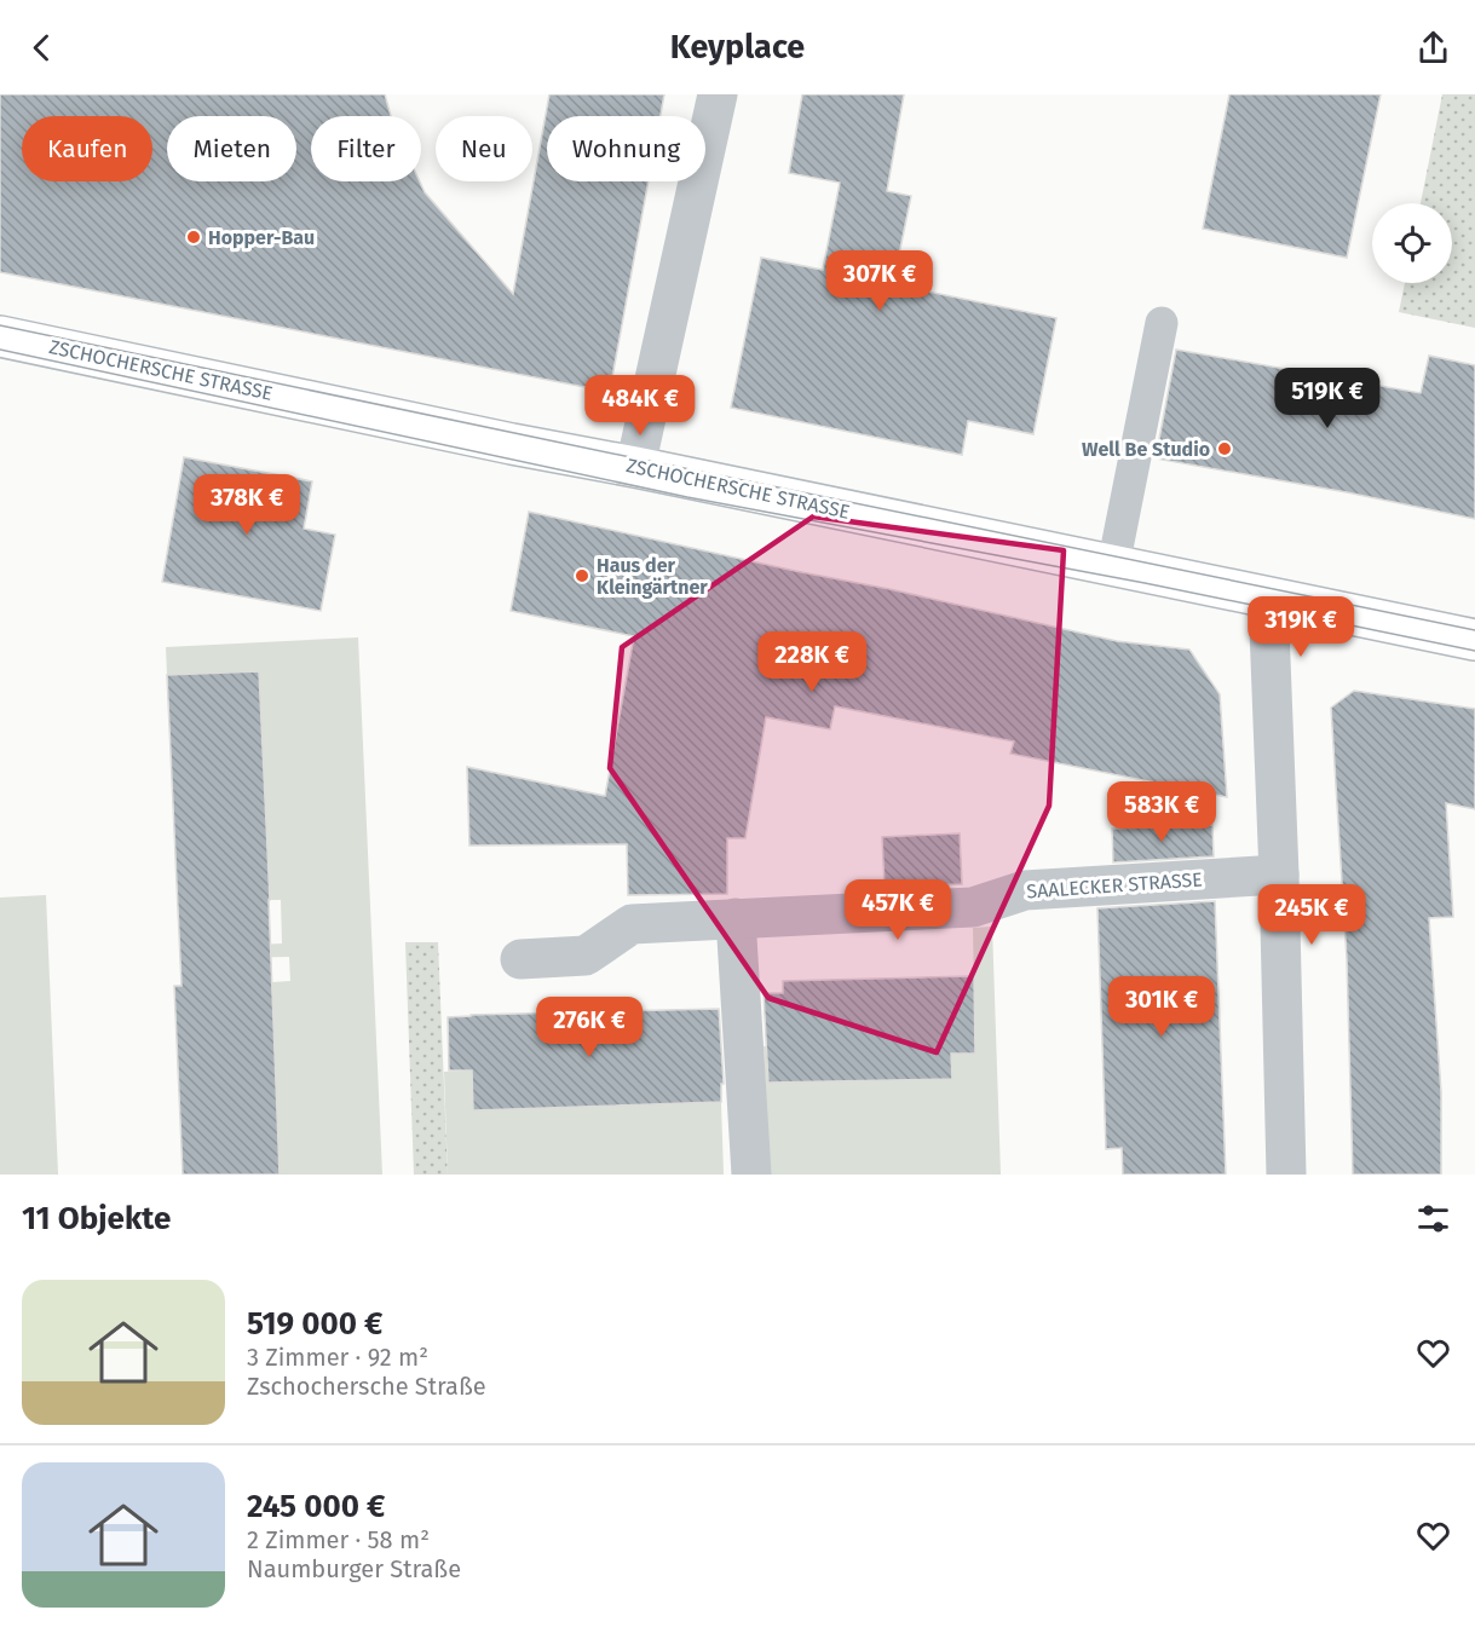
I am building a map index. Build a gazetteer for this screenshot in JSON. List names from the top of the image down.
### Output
{
  "streets": {
    "main road": ["ZSCHOCHERSCHE STRASSE"],
    "street": ["SAALECKER STRASSE"]
  },
  "places": ["Hopper-Bau", "Well Be Studio", "Haus der Kleingärtner"],
  "page": {
    "header": "Keyplace",
    "chip": [
      "Kaufen",
      "Mieten",
      "Filter",
      "Neu",
      "Wohnung"
    ],
    "price": [
      "307K €",
      "519K €",
      "484K €",
      "378K €",
      "319K €",
      "228K €",
      "583K €",
      "457K €",
      "245K €",
      "301K €",
      "276K €"
    ],
    "heading": "11 Objekte",
    "list": [
      {
        "name": "519 000 €",
        "note": "3 Zimmer · 92 m² · Zschochersche Straße"
      },
      {
        "name": "245 000 €",
        "note": "2 Zimmer · 58 m² · Naumburger Straße"
      }
    ]
  }
}
